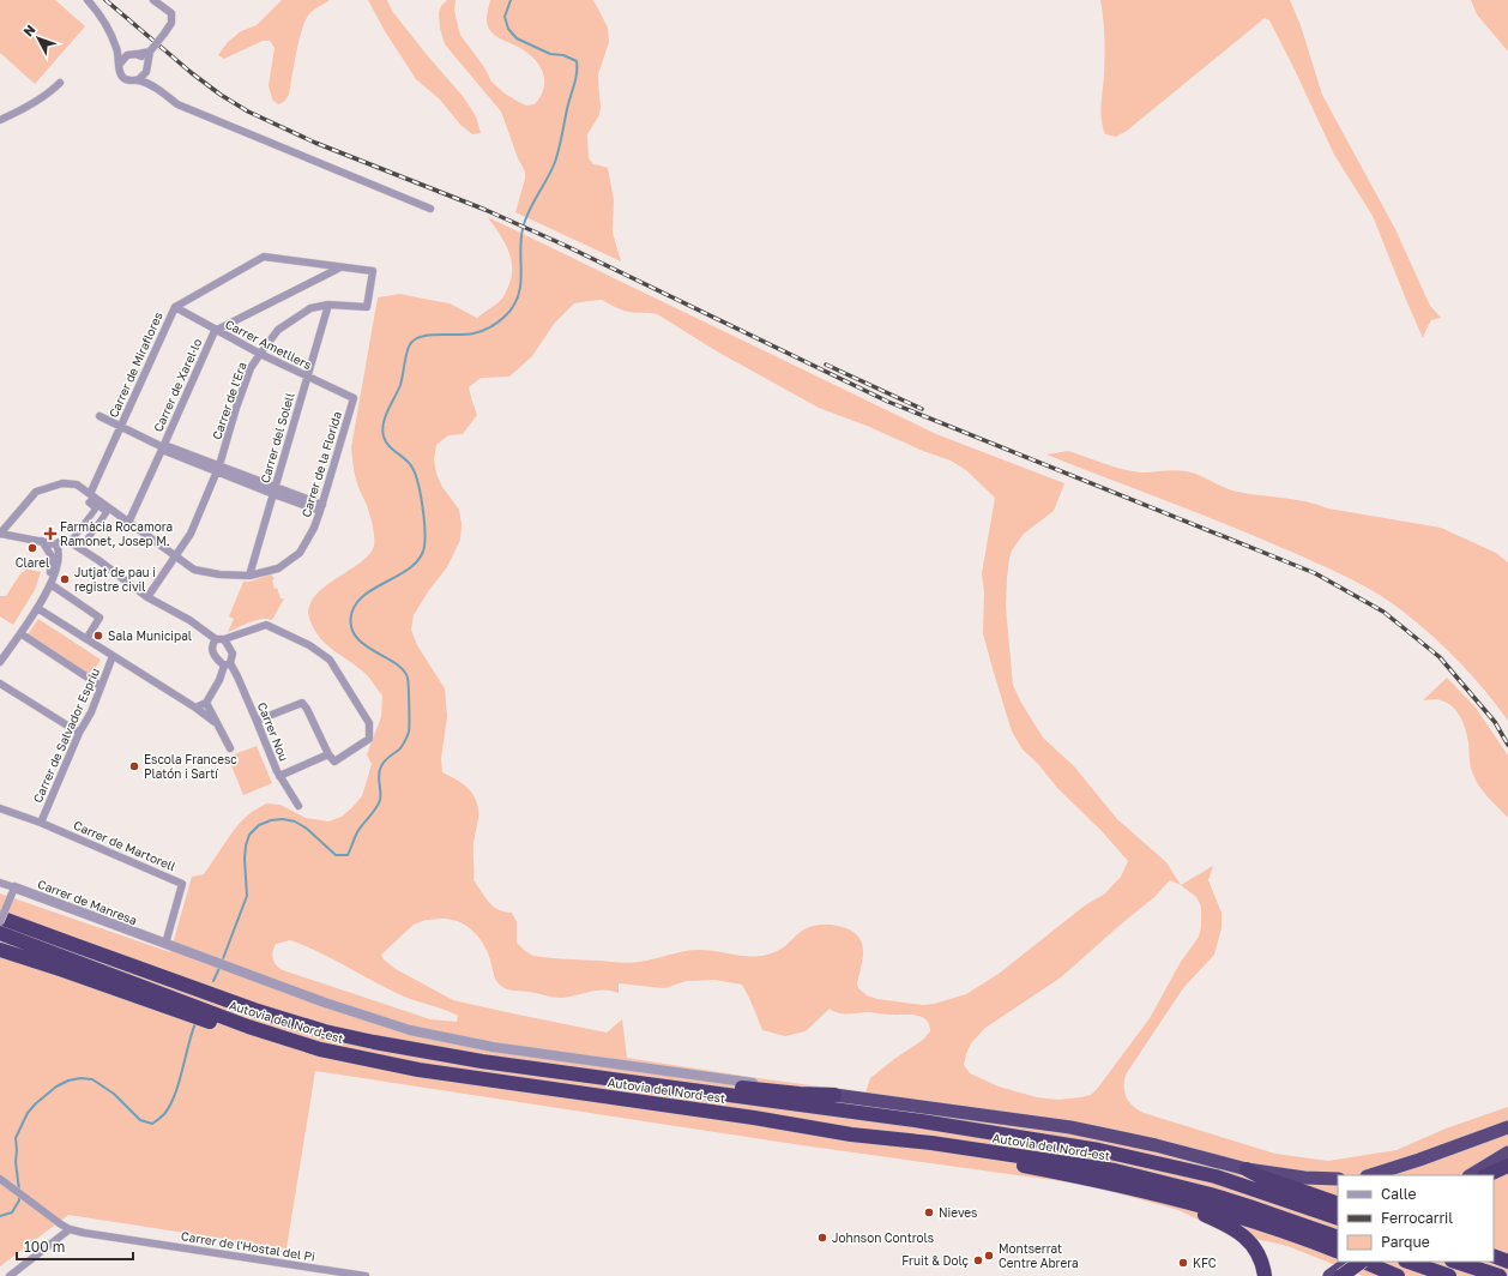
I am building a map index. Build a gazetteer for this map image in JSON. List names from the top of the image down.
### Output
{
  "streets": {
    "highway": ["Autovia del Nord-est"],
    "street": [
      "Carrer Ametllers",
      "Carrer de Miraflores",
      "Carrer de Xarel·lo",
      "Carrer de l'Era",
      "Carrer del Solell",
      "Carrer de la Florida",
      "Carrer Nou",
      "Carrer de Salvador Espriu",
      "Carrer de Martorell",
      "Carrer de Manresa",
      "Carrer de l'Hostal del Pi"
    ]
  },
  "crossings": [
    ["Carrer Ametllers", "Carrer de Miraflores"],
    ["Carrer Ametllers", "Carrer de Xarel·lo"],
    ["Carrer Ametllers", "Carrer de l'Era"],
    ["Carrer Ametllers", "Carrer del Solell"],
    ["Carrer Ametllers", "Carrer de la Florida"],
    ["Carrer de Miraflores", "Carrer de Xarel·lo"],
    ["Carrer de Miraflores", "Carrer de l'Era"],
    ["Carrer de Miraflores", "Carrer de la Florida"],
    ["Carrer de Xarel·lo", "Carrer de la Florida"],
    ["Carrer de l'Era", "Carrer del Solell"],
    ["Carrer de l'Era", "Carrer de la Florida"],
    ["Carrer del Solell", "Carrer de la Florida"],
    ["Carrer de Salvador Espriu", "Carrer de Martorell"],
    ["Carrer de Martorell", "Carrer de Manresa"]
  ],
  "places": {
    "health": ["Farmàcia Rocamora Ramonet, Josep M."],
    "other": [
      "Clarel",
      "Jutjat de pau i registre civil",
      "Sala Municipal",
      "Escola Francesc Platón i Sartí",
      "Nieves",
      "Johnson Controls",
      "Montserrat Centre Abrera",
      "Fruit & Dolç",
      "KFC"
    ]
  },
  "legend": ["Calle", "Ferrocarril", "Parque"],
  "scale_bar": "100 m",
  "north": "top left"
}
